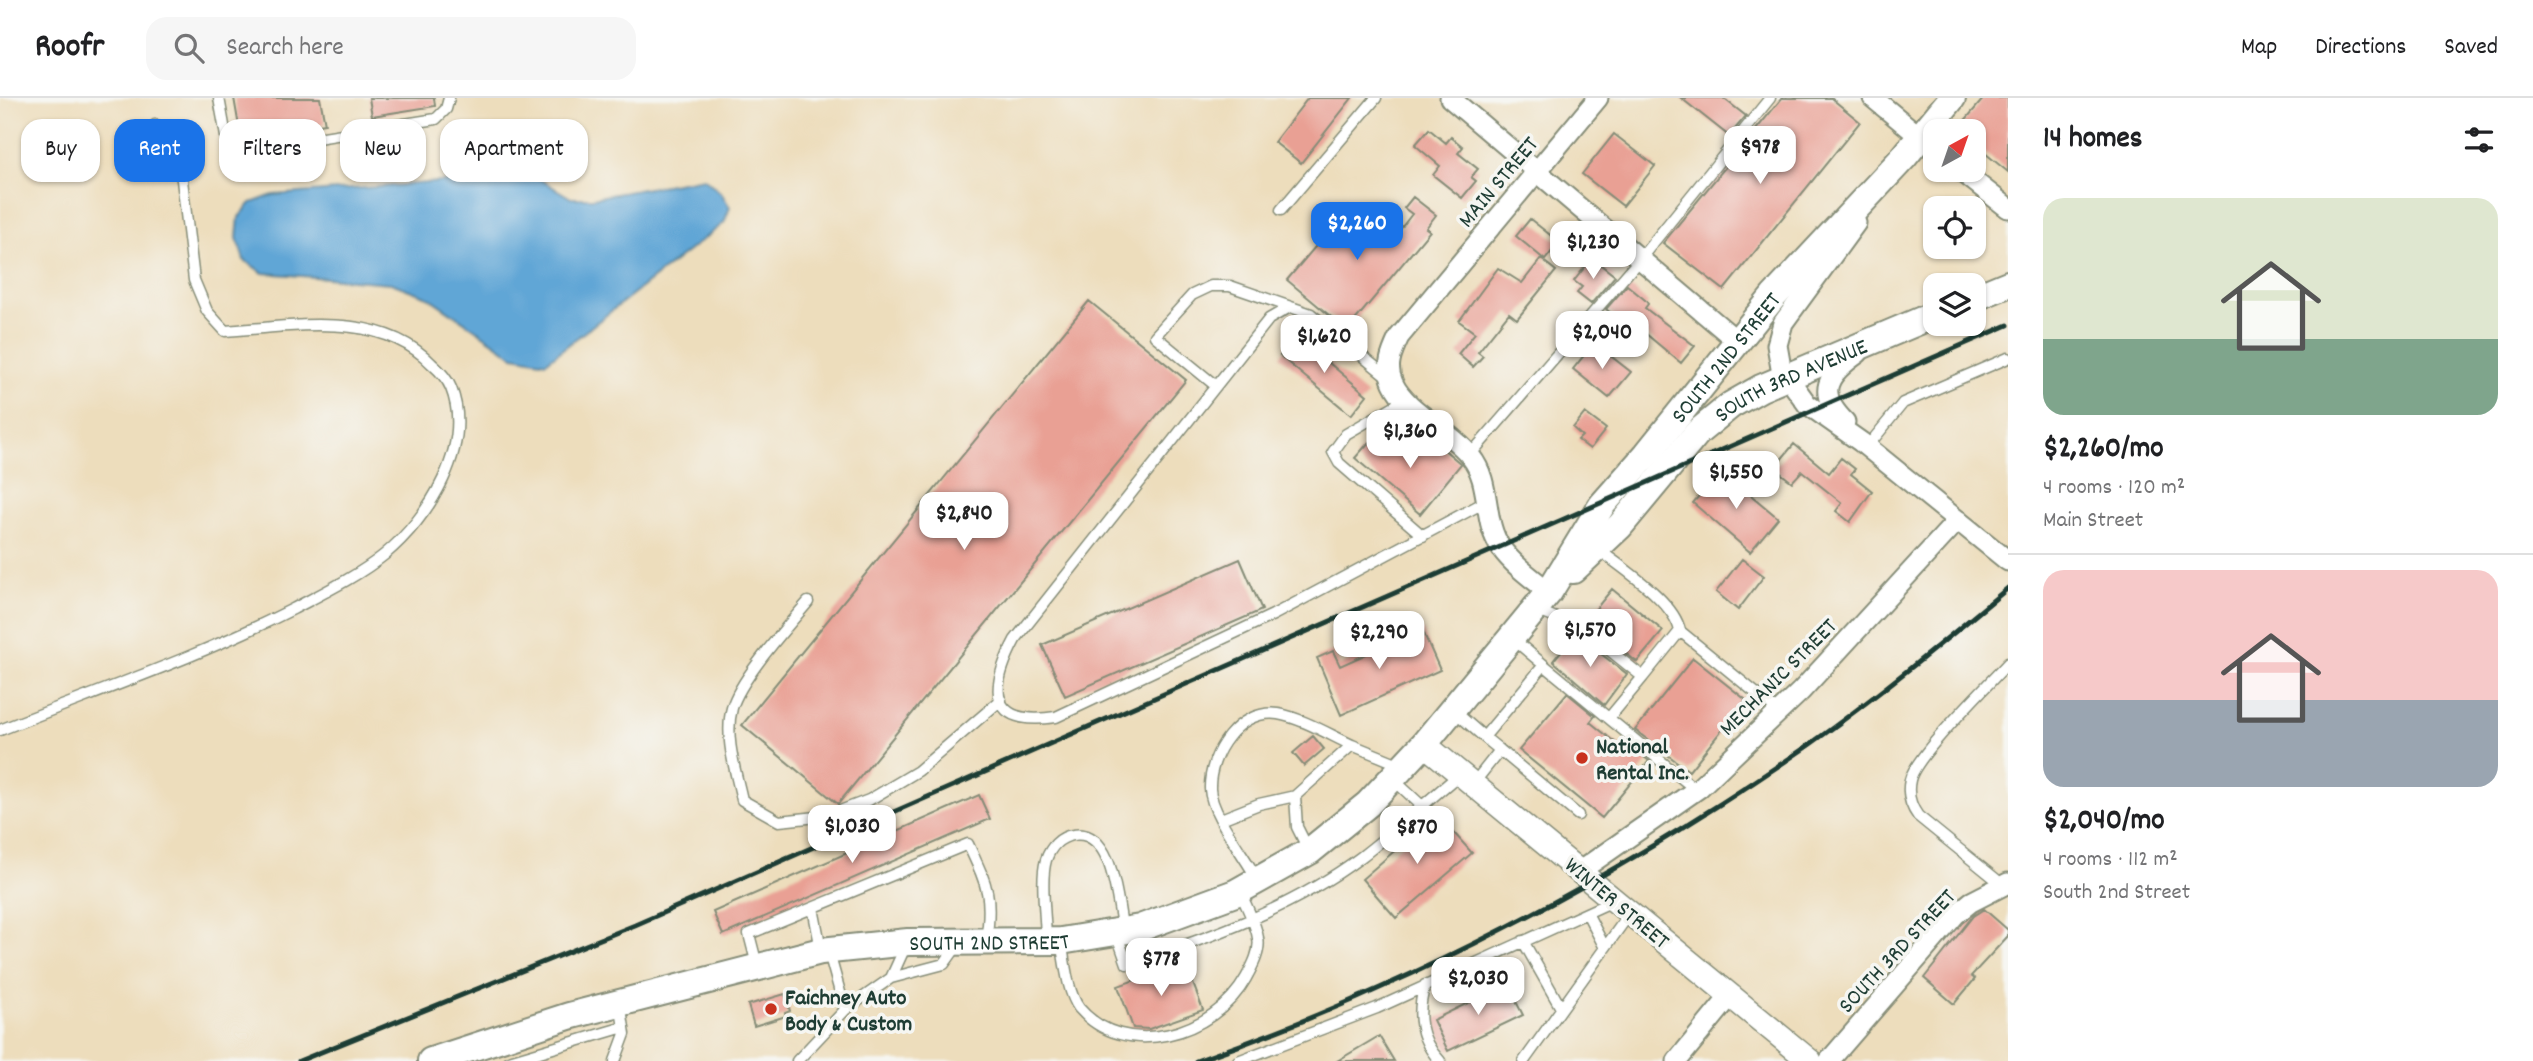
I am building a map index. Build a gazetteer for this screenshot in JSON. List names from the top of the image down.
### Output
{
  "streets": {
    "main road": ["SOUTH 2ND STREET", "SOUTH 3RD AVENUE"],
    "street": [
      "MAIN STREET",
      "MECHANIC STREET",
      "WINTER STREET",
      "SOUTH 3RD STREET"
    ]
  },
  "crossings": [
    ["SOUTH 2ND STREET", "SOUTH 3RD AVENUE"],
    ["SOUTH 2ND STREET", "WINTER STREET"],
    ["MECHANIC STREET", "WINTER STREET"]
  ],
  "places": ["National Rental Inc.", "Faichney Auto Body & Custom"],
  "north": "top right",
  "page": {
    "header": "Roofr",
    "search": "Search here",
    "nav": ["Map", "Directions", "Saved"],
    "heading": "14 homes",
    "chip": [
      "Buy",
      "Rent",
      "Filters",
      "New",
      "Apartment"
    ],
    "price": [
      "$978",
      "$2,260",
      "$1,230",
      "$2,040",
      "$1,620",
      "$1,360",
      "$1,550",
      "$2,840",
      "$1,570",
      "$2,290",
      "$1,030",
      "$870",
      "$778",
      "$2,030"
    ],
    "list": [
      {
        "name": "$2,260/mo",
        "note": "4 rooms · 120 m² · Main Street"
      },
      {
        "name": "$2,040/mo",
        "note": "4 rooms · 112 m² · South 2nd Street"
      }
    ]
  }
}
